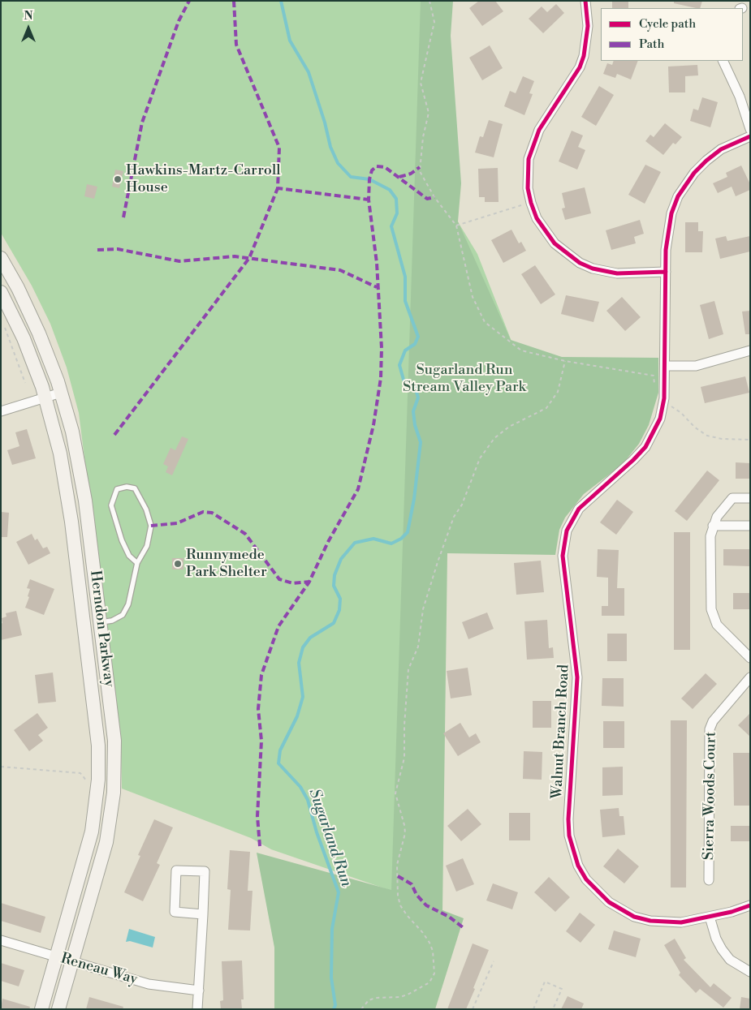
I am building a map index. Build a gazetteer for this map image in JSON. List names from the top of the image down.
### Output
{
  "streets": {
    "main road": ["Herndon Parkway"],
    "street": ["Walnut Branch Road", "Sierra Woods Court", "Reneau Way"]
  },
  "crossings": [
    ["Herndon Parkway", "Reneau Way"]
  ],
  "water": ["Sugarland Run"],
  "parks": ["Sugarland Run Stream Valley Park"],
  "places": ["Hawkins-Martz-Carroll House", "Runnymede Park Shelter"],
  "legend": ["Cycle path", "Path"],
  "north": "top"
}
